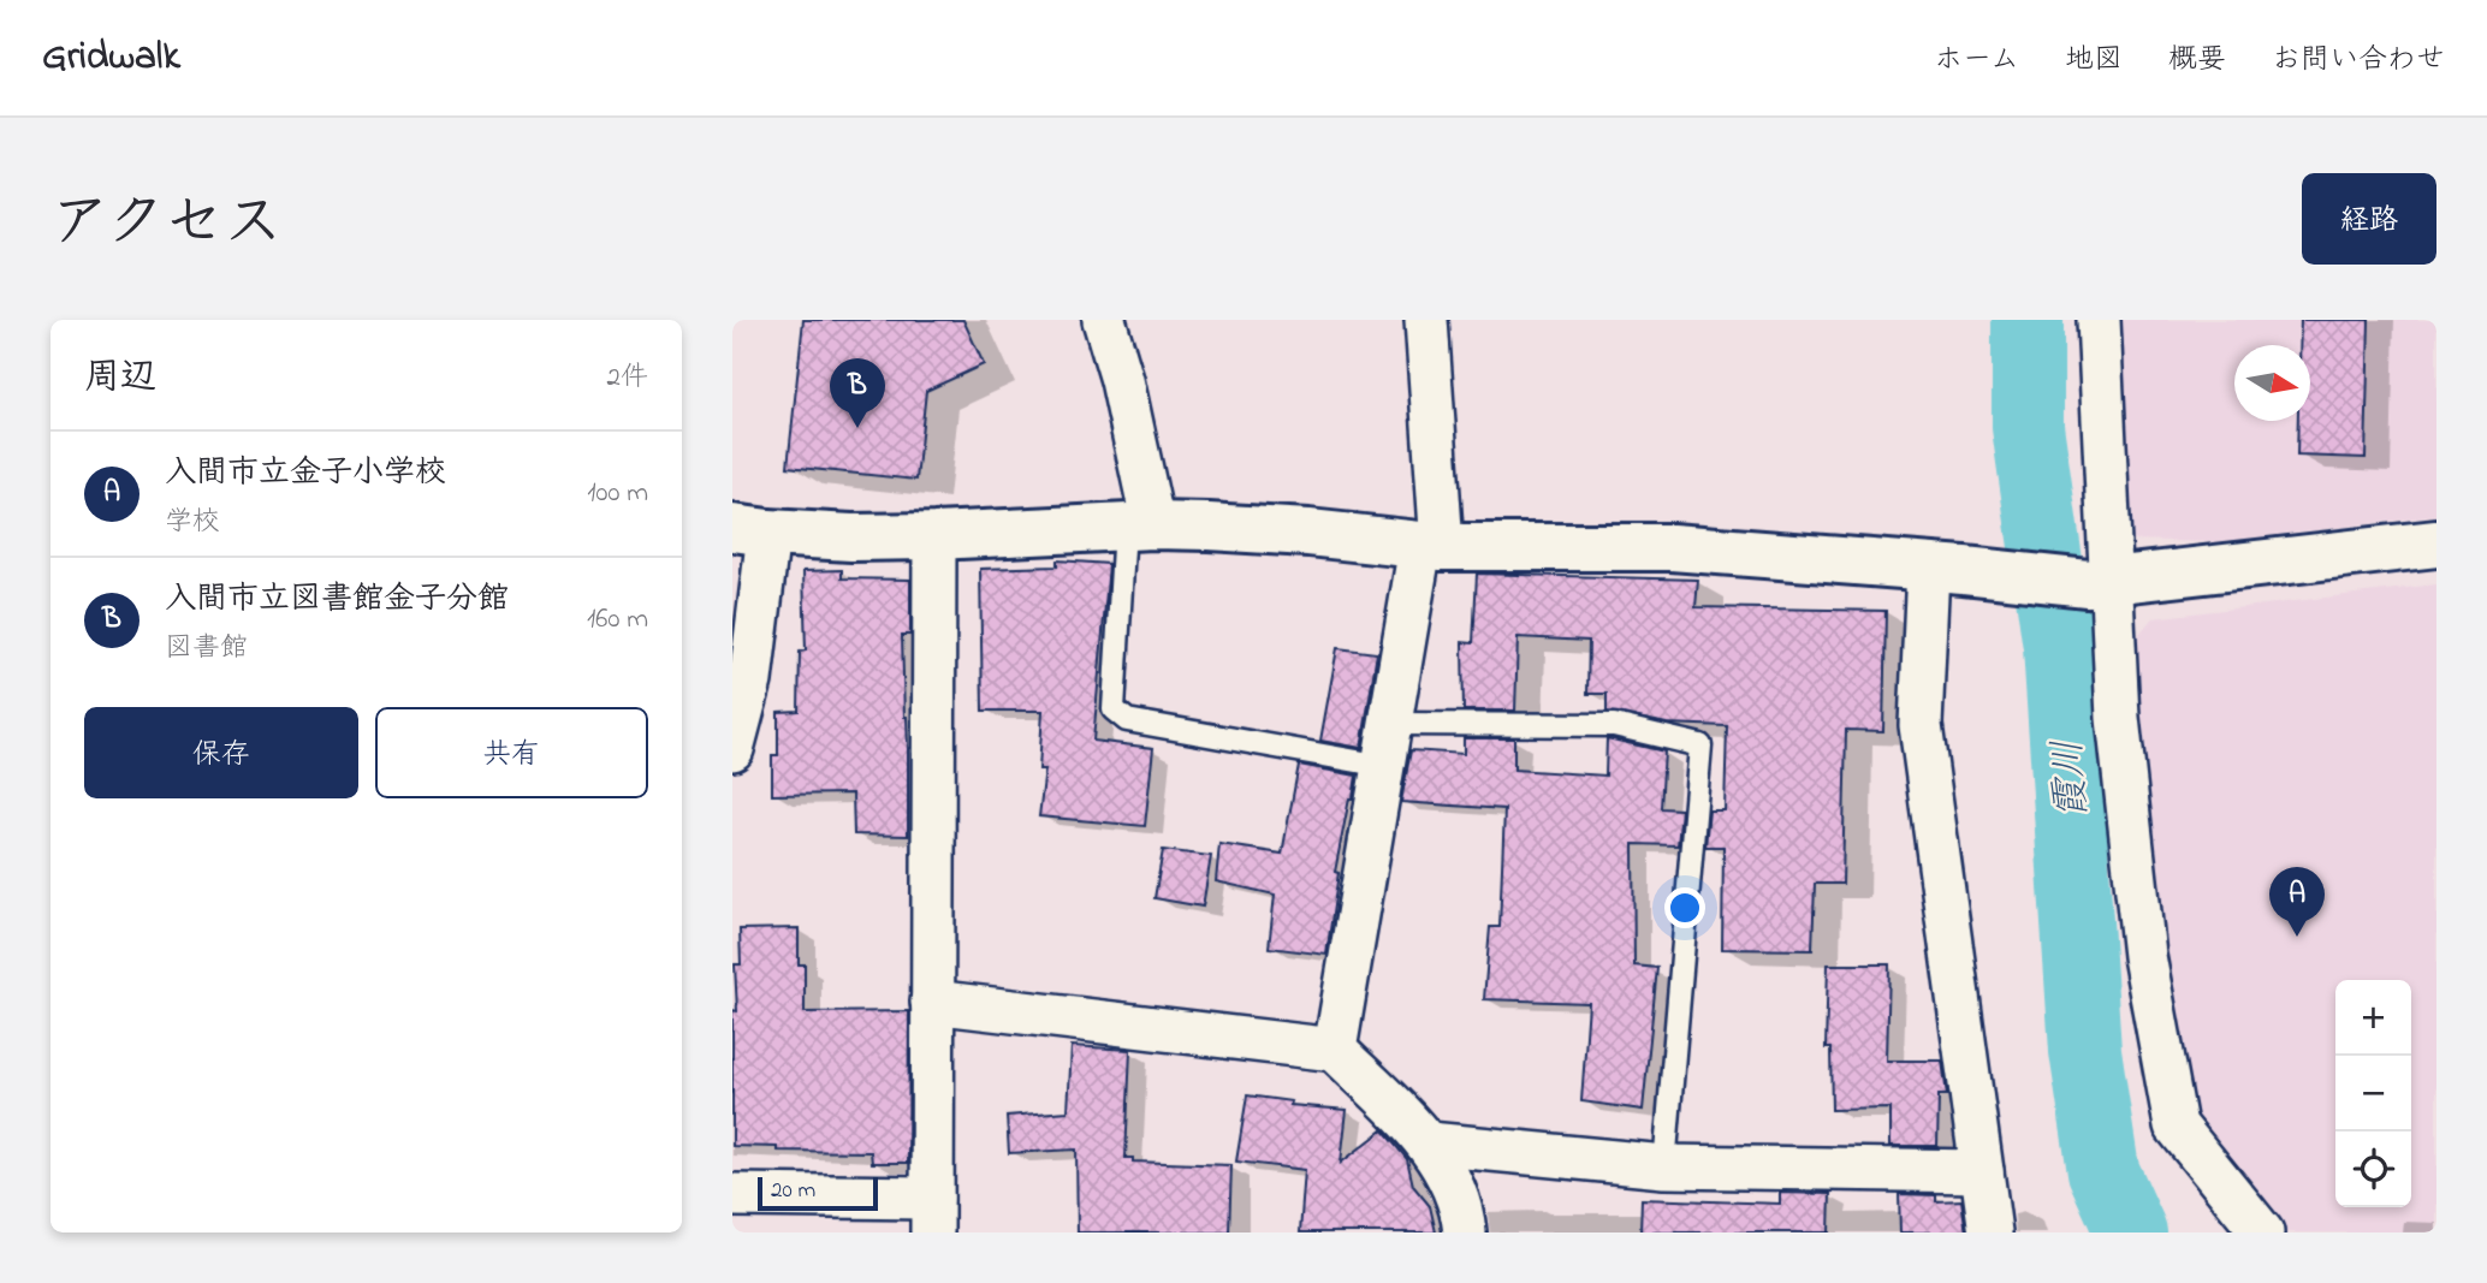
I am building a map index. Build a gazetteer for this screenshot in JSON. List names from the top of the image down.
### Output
{
  "water": ["霞川"],
  "scale_bar": "20 m",
  "north": "right",
  "page": {
    "header": "Gridwalk",
    "nav": [
      "ホーム",
      "地図",
      "概要",
      "お問い合わせ"
    ],
    "title": "アクセス",
    "buttons": [
      "経路",
      ["保存", "共有"]
    ],
    "heading": ["周辺", "2件"],
    "pins": ["B", "A"],
    "list": [
      {
        "mark": "A",
        "name": "入間市立金子小学校",
        "note": "学校",
        "value": "100 m"
      },
      {
        "mark": "B",
        "name": "入間市立図書館金子分館",
        "note": "図書館",
        "value": "160 m"
      }
    ],
    "map_buttons": ["+", "−"],
    "scale": "20 m"
  }
}
